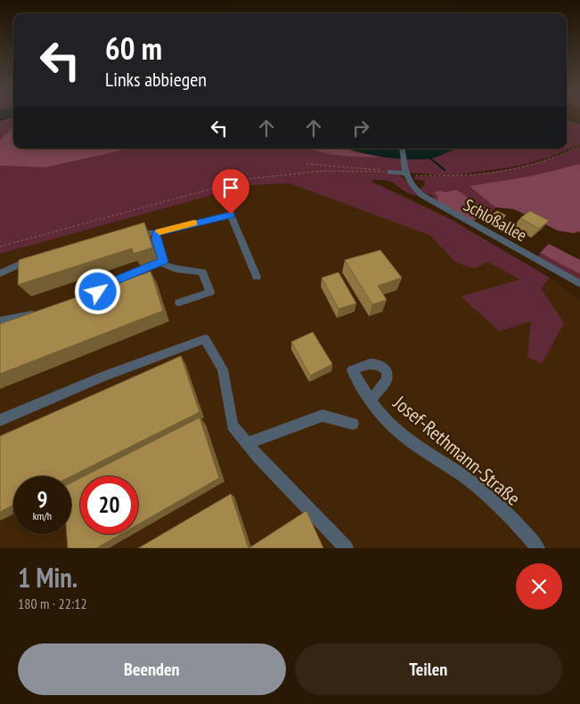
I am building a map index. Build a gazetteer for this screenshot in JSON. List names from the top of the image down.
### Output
{
  "streets": {
    "street": ["Schloßallee", "Josef-Rethmann-Straße"]
  },
  "page": {
    "turn": ["60 m", "Links abbiegen"],
    "speed": "9 km/h",
    "limit": "20",
    "heading": ["1 Min.", "180 m · 22:12"],
    "buttons": ["Beenden", "Teilen"]
  }
}
